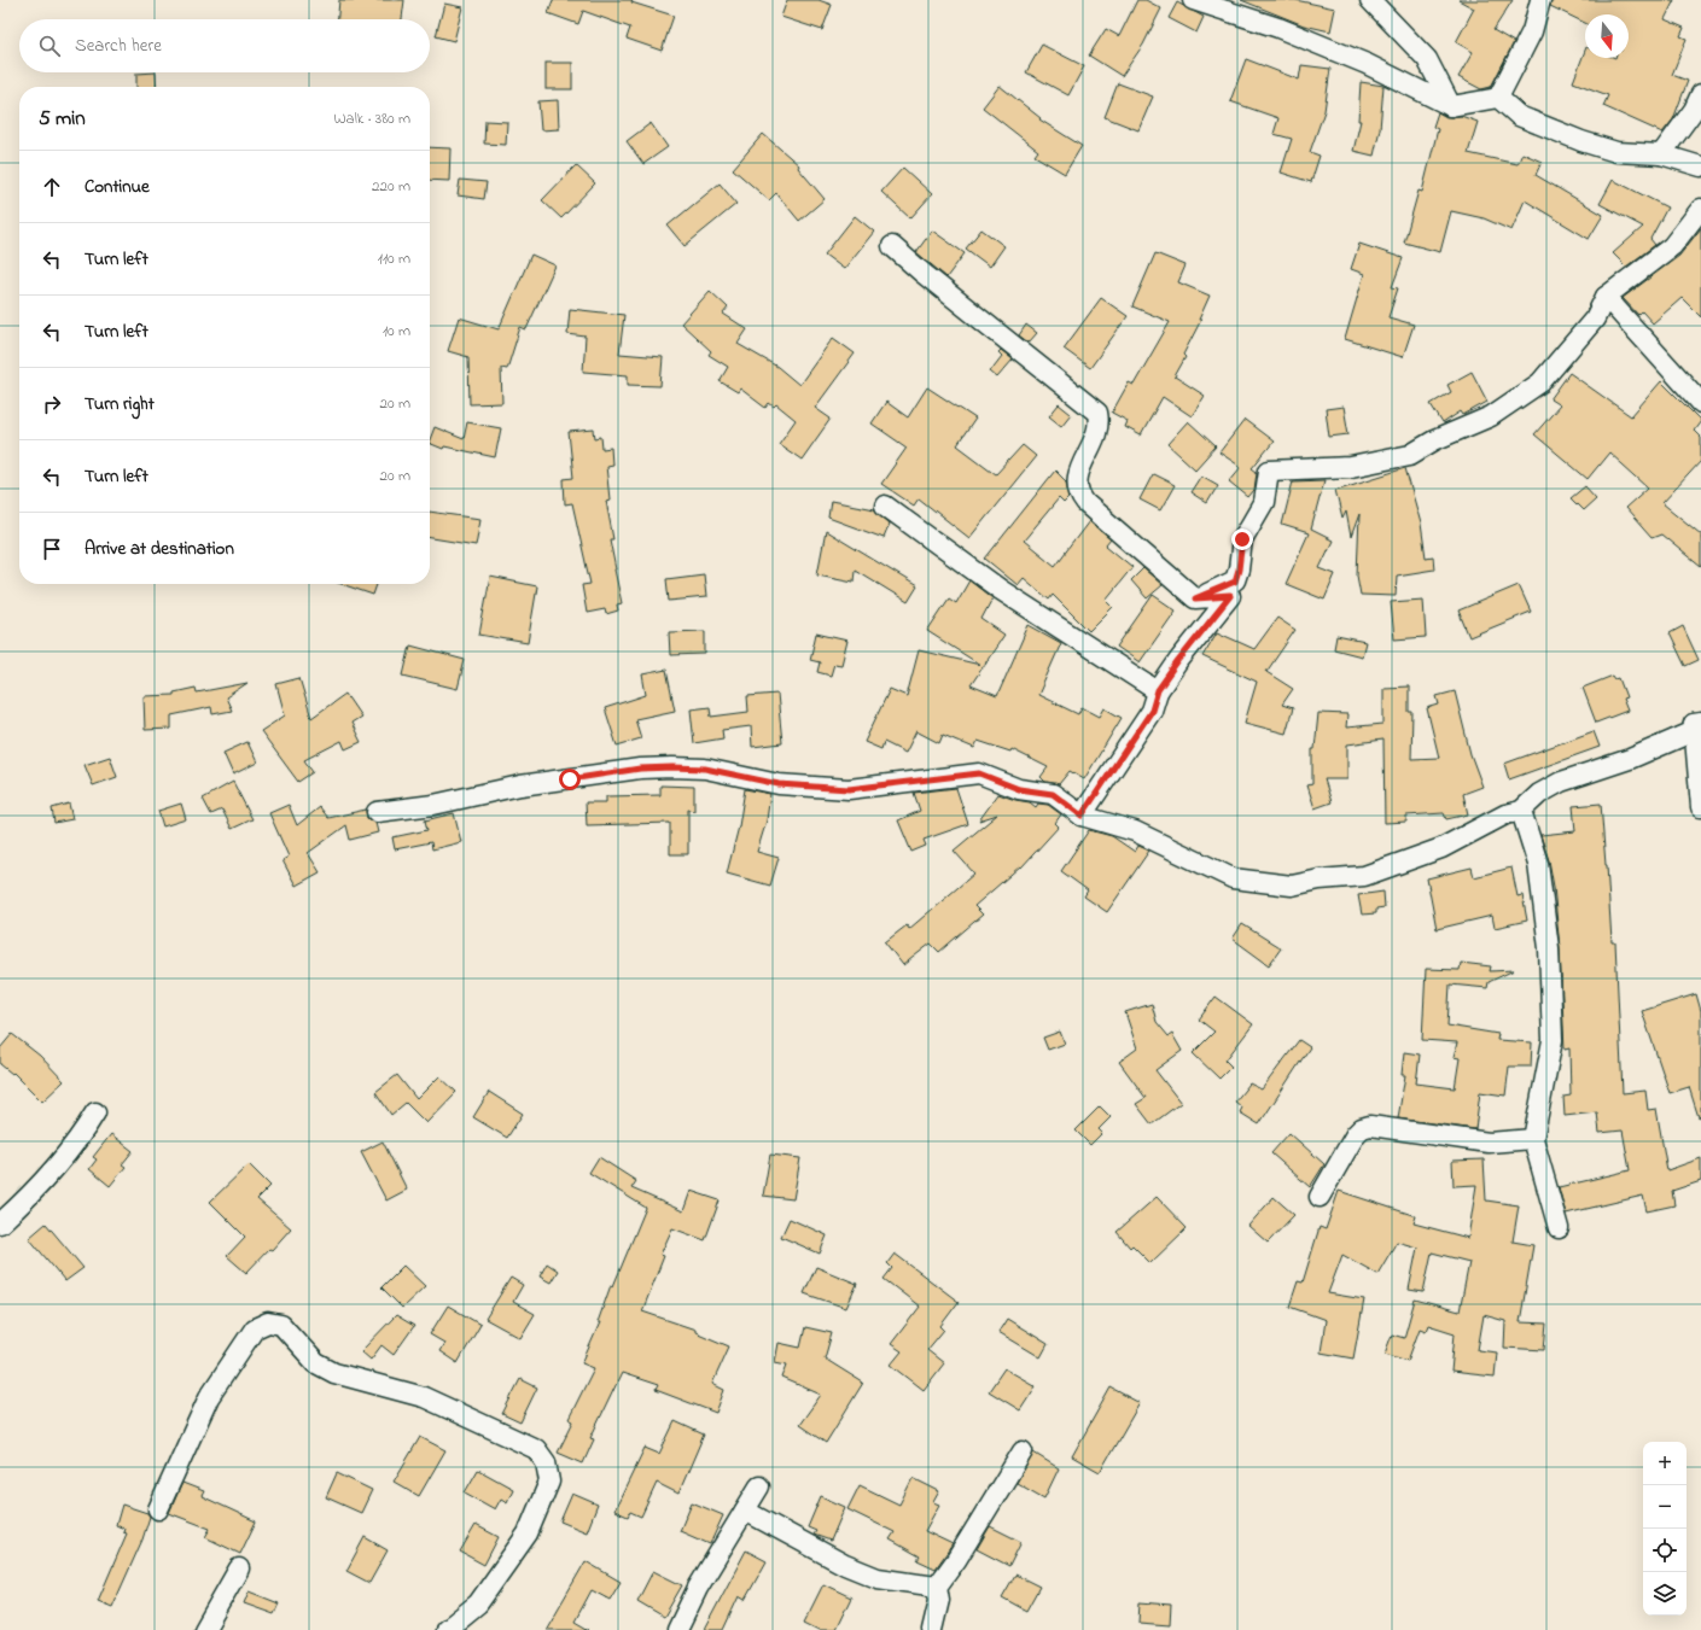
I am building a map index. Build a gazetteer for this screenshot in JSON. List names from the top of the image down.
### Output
{
  "north": "bottom",
  "page": {
    "search": "Search here",
    "heading": ["5 min", "Walk · 380 m"],
    "list": [
      ["Continue", "220 m"],
      ["Turn left", "110 m"],
      ["Turn left", "10 m"],
      ["Turn right", "20 m"],
      ["Turn left", "20 m"],
      "Arrive at destination"
    ],
    "map_buttons": ["+", "−"]
  }
}
